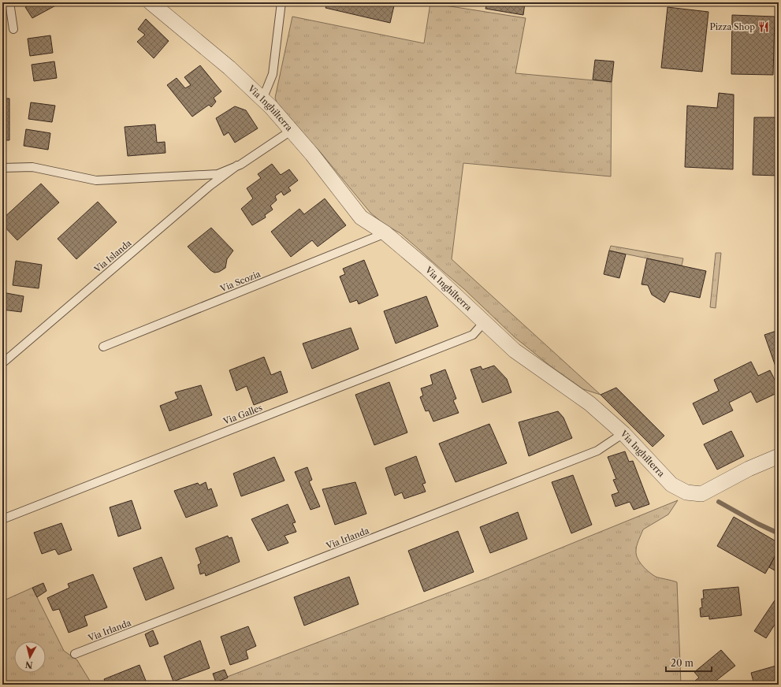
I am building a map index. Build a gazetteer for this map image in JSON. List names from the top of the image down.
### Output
{
  "streets": {
    "street": ["Via Inghilterra"],
    "lane": [
      "Via Islanda",
      "Via Scozia",
      "Via Galles",
      "Via Irlanda"
    ]
  },
  "crossings": [
    ["Via Inghilterra", "Via Islanda"],
    ["Via Inghilterra", "Via Scozia"],
    ["Via Inghilterra", "Via Galles"],
    ["Via Inghilterra", "Via Irlanda"]
  ],
  "places": {
    "restaurant": ["Pizza Shop"]
  },
  "scale_bar": "20 m",
  "north": "bottom"
}
